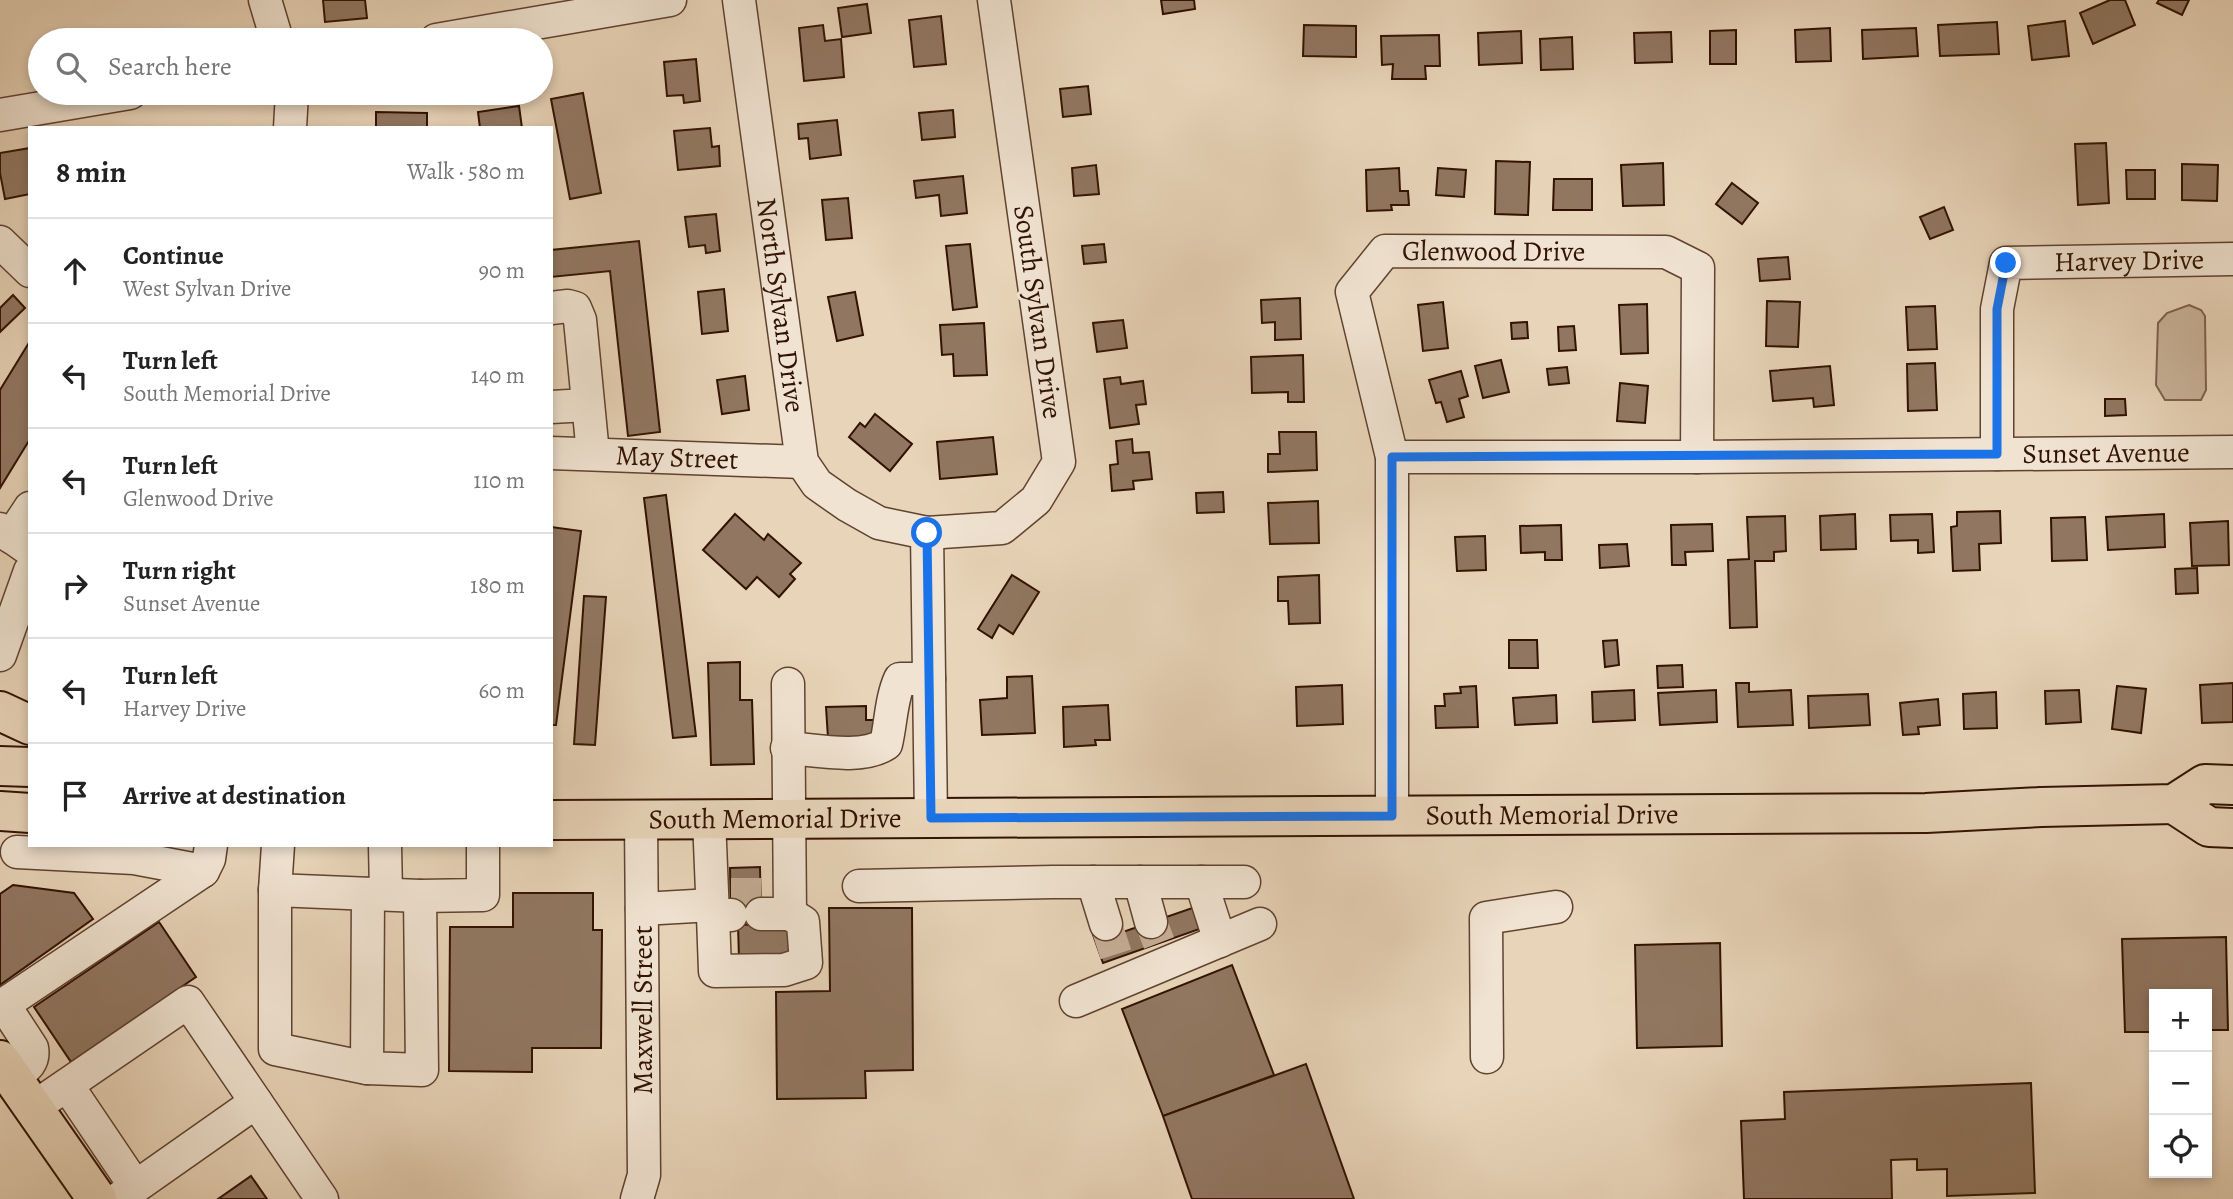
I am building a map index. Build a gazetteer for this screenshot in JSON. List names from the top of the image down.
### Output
{
  "streets": {
    "main road": ["South Memorial Drive"],
    "street": [
      "Glenwood Drive",
      "Harvey Drive",
      "North Sylvan Drive",
      "South Sylvan Drive",
      "Sunset Avenue",
      "May Street",
      "Maxwell Street"
    ]
  },
  "crossings": [
    ["Glenwood Drive", "Sunset Avenue"],
    ["Glenwood Drive", "South Memorial Drive"],
    ["Harvey Drive", "Sunset Avenue"],
    ["North Sylvan Drive", "May Street"],
    ["South Memorial Drive", "Maxwell Street"]
  ],
  "page": {
    "search": "Search here",
    "heading": ["8 min", "Walk · 580 m"],
    "list": [
      ["Continue", "West Sylvan Drive", "90 m"],
      ["Turn left", "South Memorial Drive", "140 m"],
      ["Turn left", "Glenwood Drive", "110 m"],
      ["Turn right", "Sunset Avenue", "180 m"],
      ["Turn left", "Harvey Drive", "60 m"],
      "Arrive at destination"
    ],
    "map_buttons": ["+", "−"]
  }
}
